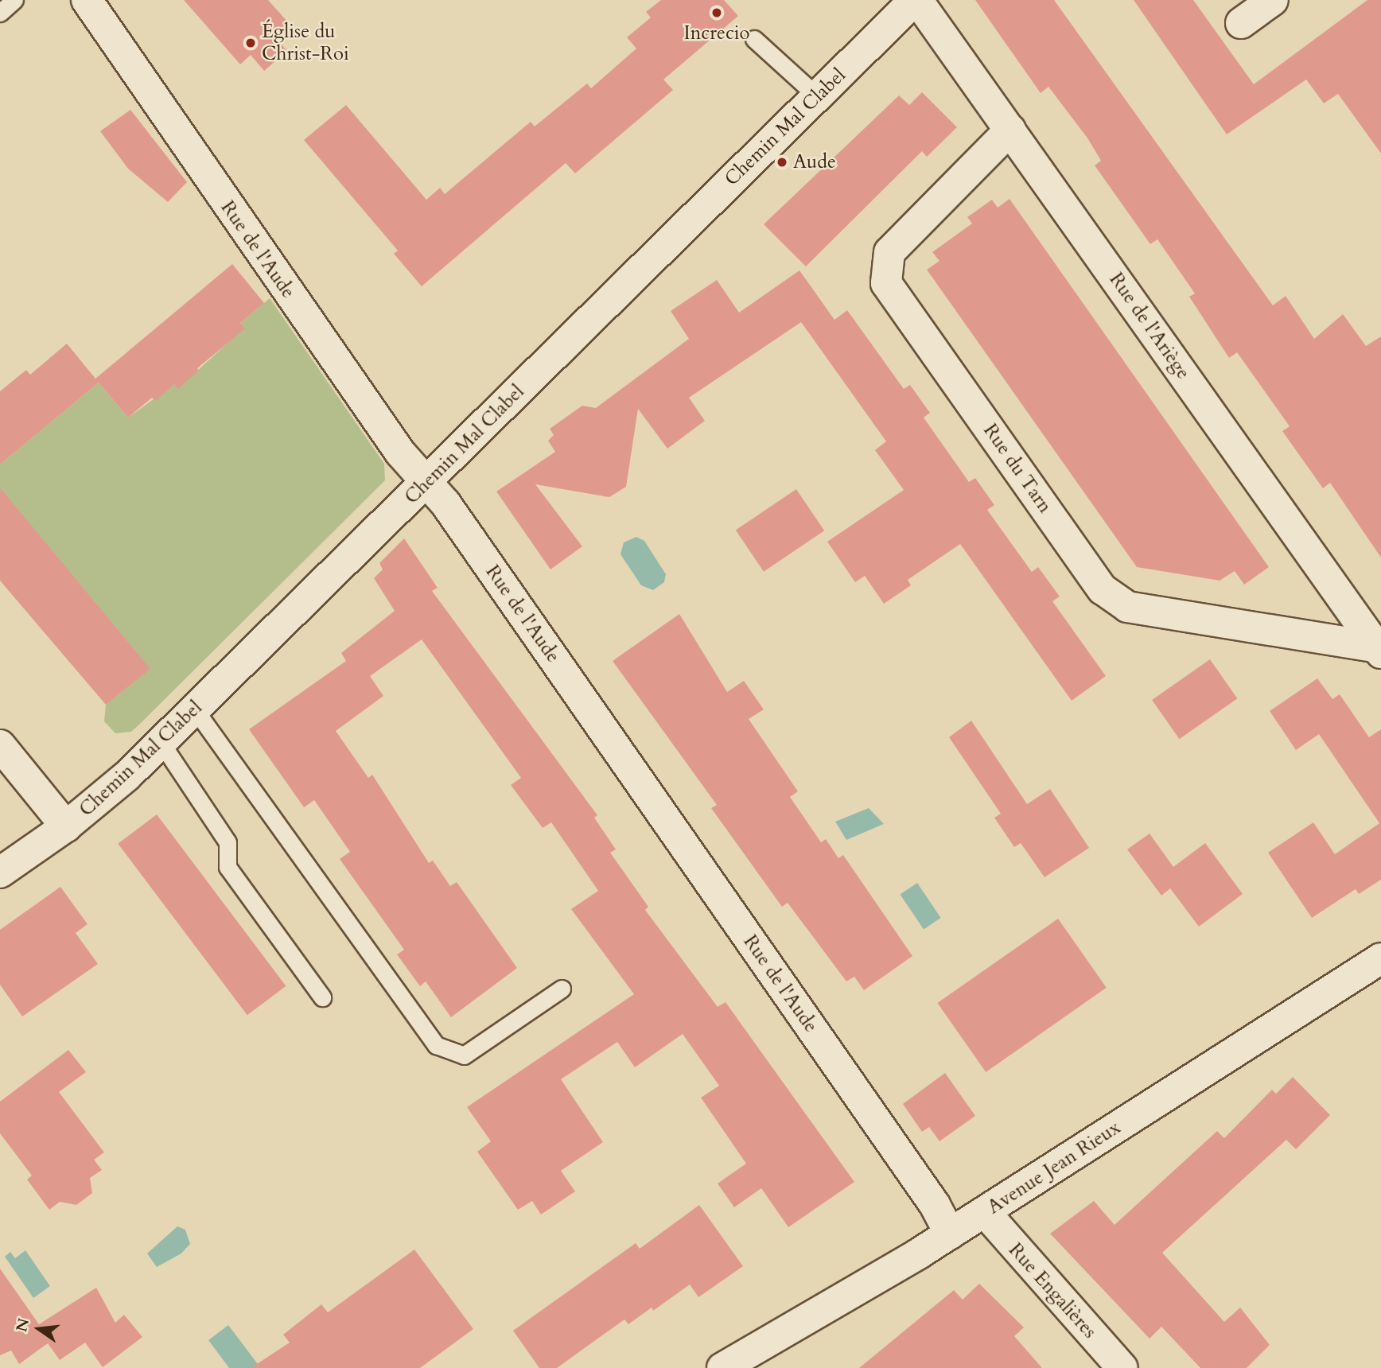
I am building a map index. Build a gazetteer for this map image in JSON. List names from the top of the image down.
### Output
{
  "streets": {
    "street": [
      "Chemin Mal Clabel",
      "Rue de l'Aude",
      "Rue de l'Ariège",
      "Rue du Tarn",
      "Avenue Jean Rieux",
      "Rue Engalières"
    ]
  },
  "crossings": [
    ["Chemin Mal Clabel", "Rue de l'Aude"],
    ["Chemin Mal Clabel", "Rue de l'Ariège"],
    ["Rue de l'Aude", "Avenue Jean Rieux"],
    ["Rue de l'Ariège", "Rue du Tarn"],
    ["Avenue Jean Rieux", "Rue Engalières"]
  ],
  "places": ["Increcio", "Église du Christ-Roi", "Aude"],
  "north": "left"
}
